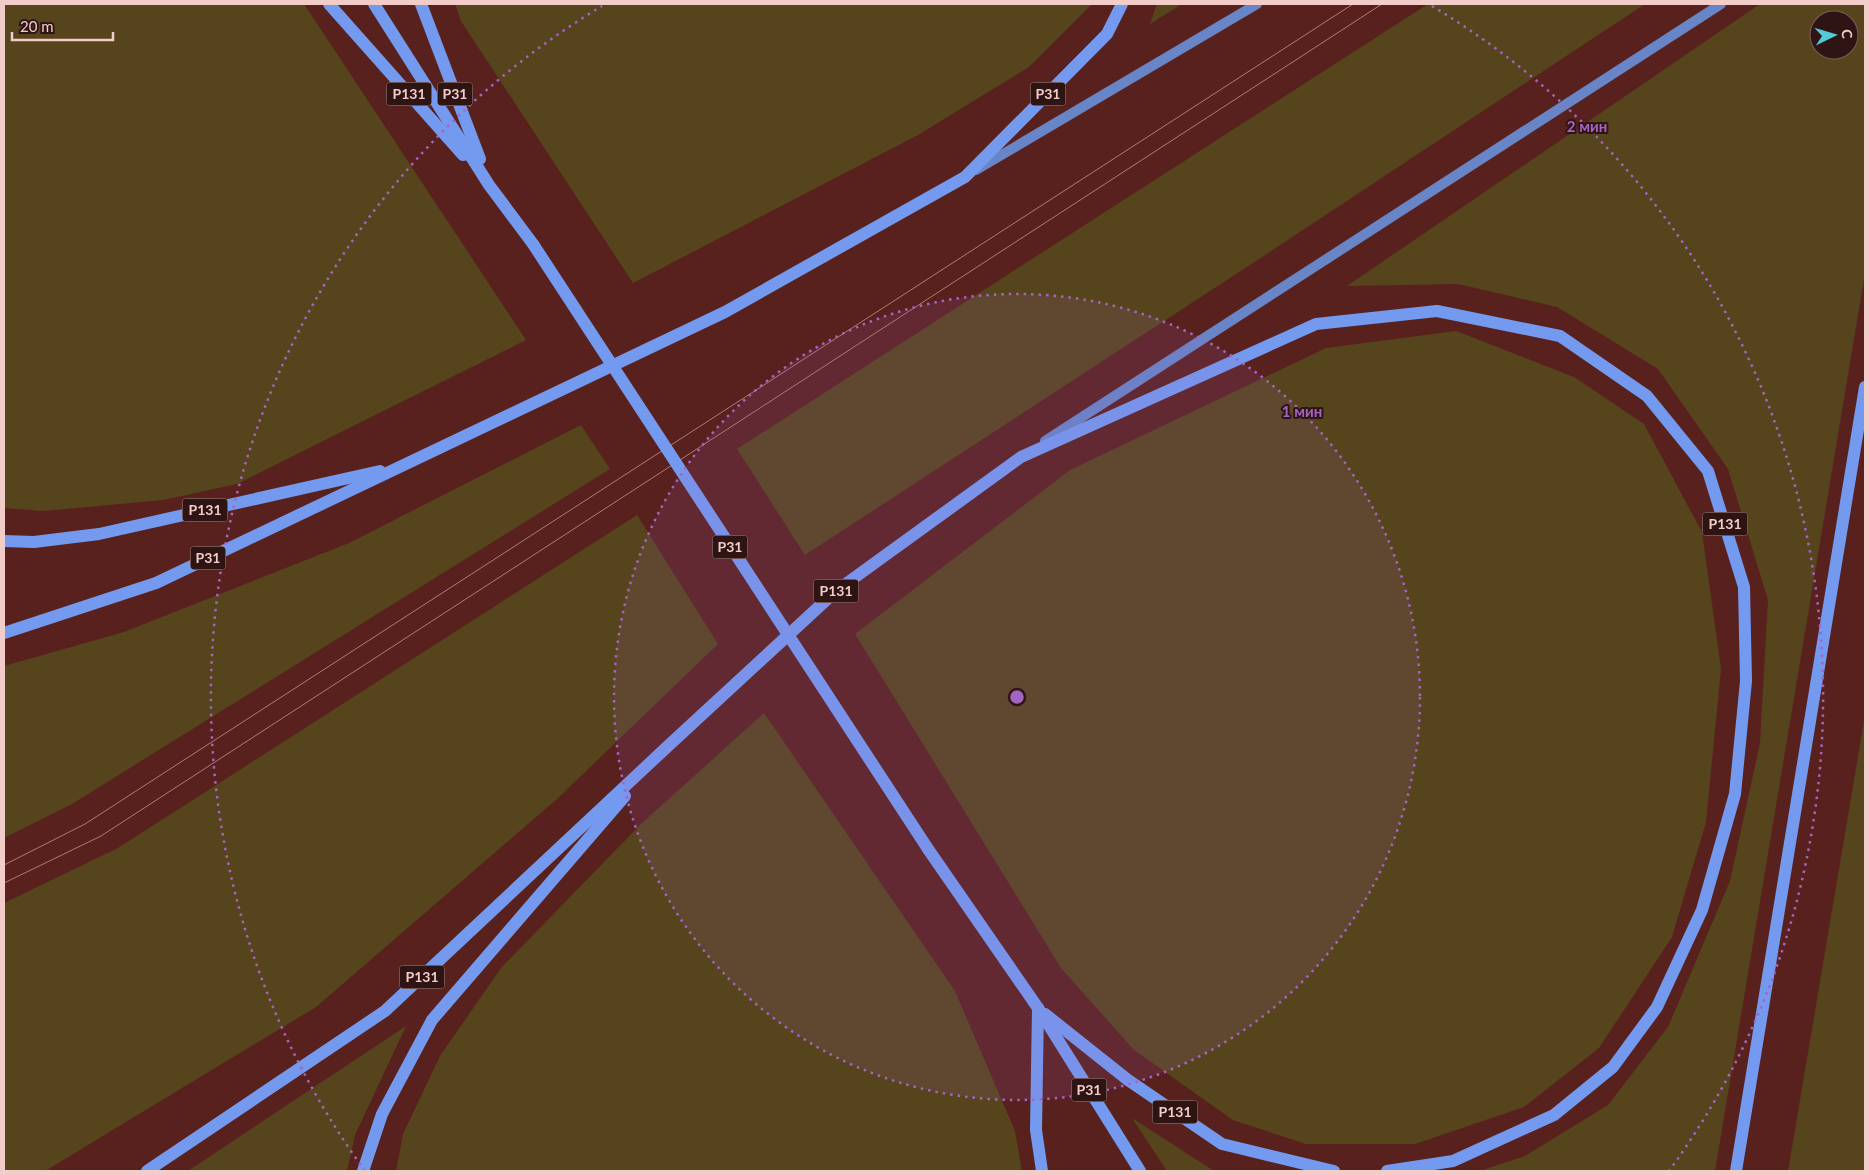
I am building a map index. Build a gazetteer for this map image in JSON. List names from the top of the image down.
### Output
{
  "streets": {
    "main road": ["Р131", "Р31"]
  },
  "crossings": [
    ["Р131", "Р31"]
  ],
  "scale_bar": "20 m",
  "north": "right",
  "rings": ["2 мин", "1 мин"]
}
